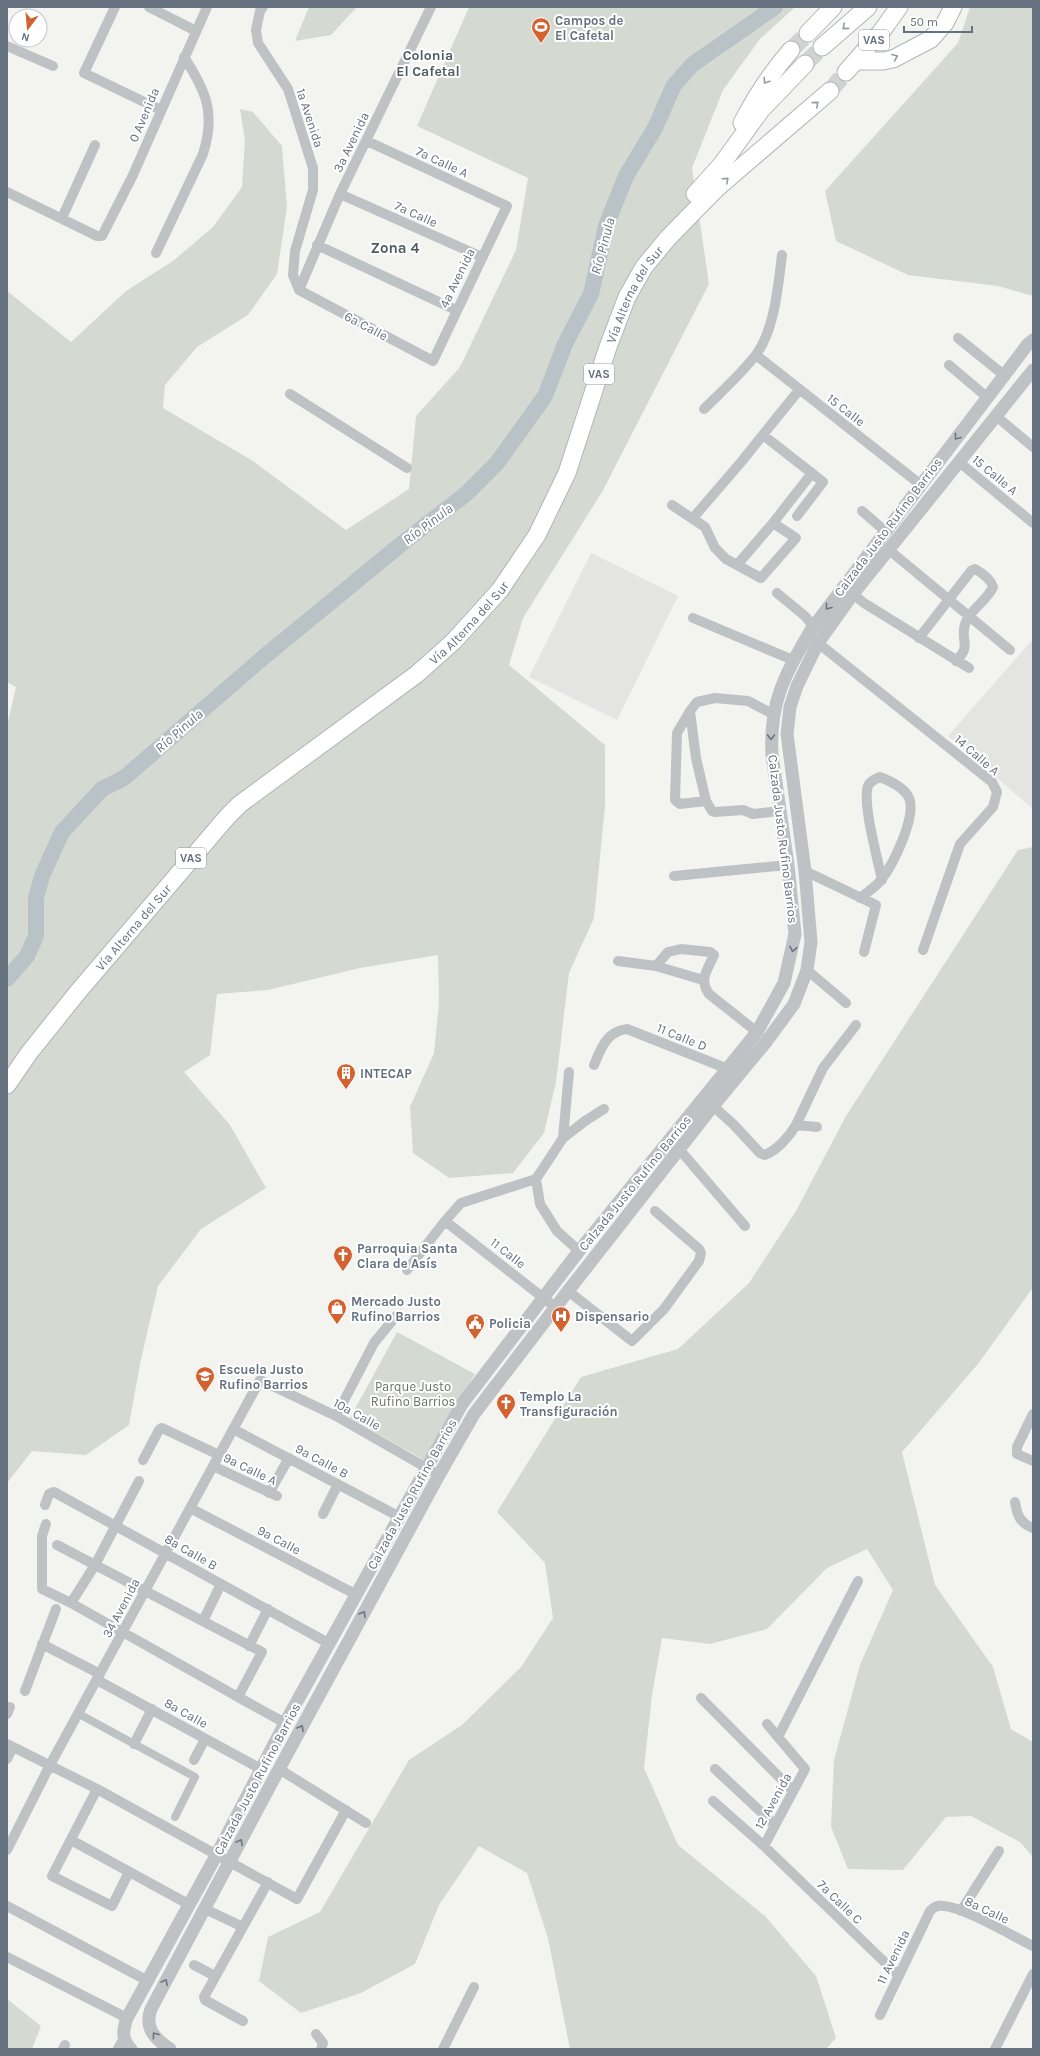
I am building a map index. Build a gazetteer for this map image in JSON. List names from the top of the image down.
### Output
{
  "streets": {
    "highway": ["VAS", "Vía Alterna del Sur"],
    "street": [
      "0 Avenida",
      "1a Avenida",
      "3a Avenida",
      "7a Calle A",
      "7a Calle",
      "4a Avenida",
      "6a Calle",
      "15 Calle",
      "15 Calle A",
      "Calzada Justo Rufino Barrios",
      "14 Calle A",
      "11 Calle D",
      "11 Calle",
      "10a Calle",
      "9a Calle B",
      "9a Calle A",
      "9a Calle",
      "8a Calle B",
      "34 Avenida",
      "8a Calle",
      "12 Avenida",
      "7a Calle C",
      "11 Avenida"
    ]
  },
  "crossings": [
    ["1a Avenida", "3a Avenida"],
    ["1a Avenida", "6a Calle"],
    ["3a Avenida", "7a Calle A"],
    ["3a Avenida", "7a Calle"],
    ["3a Avenida", "6a Calle"],
    ["7a Calle A", "4a Avenida"],
    ["7a Calle", "4a Avenida"],
    ["4a Avenida", "6a Calle"],
    ["15 Calle", "Calzada Justo Rufino Barrios"],
    ["15 Calle A", "Calzada Justo Rufino Barrios"],
    ["Calzada Justo Rufino Barrios", "14 Calle A"],
    ["Calzada Justo Rufino Barrios", "11 Calle D"],
    ["Calzada Justo Rufino Barrios", "11 Calle"],
    ["Calzada Justo Rufino Barrios", "10a Calle"],
    ["Calzada Justo Rufino Barrios", "9a Calle B"],
    ["Calzada Justo Rufino Barrios", "9a Calle"],
    ["Calzada Justo Rufino Barrios", "8a Calle B"],
    ["Calzada Justo Rufino Barrios", "8a Calle"],
    ["10a Calle", "34 Avenida"],
    ["9a Calle B", "9a Calle A"],
    ["9a Calle B", "34 Avenida"],
    ["9a Calle A", "34 Avenida"],
    ["9a Calle", "34 Avenida"],
    ["8a Calle B", "34 Avenida"],
    ["34 Avenida", "8a Calle"],
    ["8a Calle", "11 Avenida"],
    ["12 Avenida", "7a Calle C"],
    ["7a Calle C", "11 Avenida"]
  ],
  "districts": ["Colonia El Cafetal", "Zona 4"],
  "water": ["Río Pinula"],
  "parks": ["Parque Justo Rufino Barrios"],
  "places": {
    "sports": ["Campos de El Cafetal"],
    "building": ["INTECAP"],
    "church": ["Parroquia Santa Clara de Asís", "Templo La Transfiguración"],
    "shop": ["Mercado Justo Rufino Barrios"],
    "hospital": ["Dispensario"],
    "public building": ["Policia"],
    "school or university": ["Escuela Justo Rufino Barrios"]
  },
  "scale_bar": "50 m",
  "north": "bottom"
}
